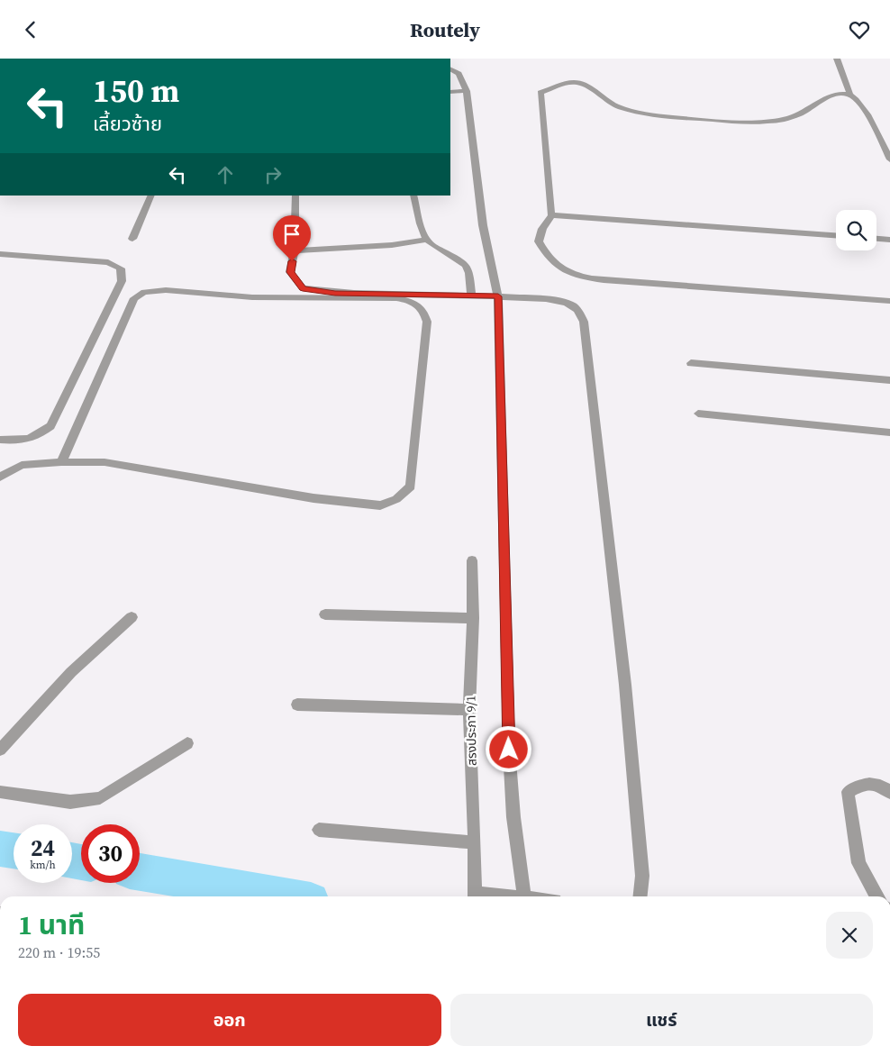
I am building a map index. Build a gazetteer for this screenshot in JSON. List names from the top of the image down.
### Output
{
  "streets": {
    "street": ["สรงประภา 9/1"]
  },
  "page": {
    "header": "Routely",
    "turn": ["150 m", "เลี้ยวซ้าย"],
    "speed": "24 km/h",
    "limit": "30",
    "heading": ["1 นาที", "220 m · 19:55"],
    "buttons": ["ออก", "แชร์"]
  }
}
